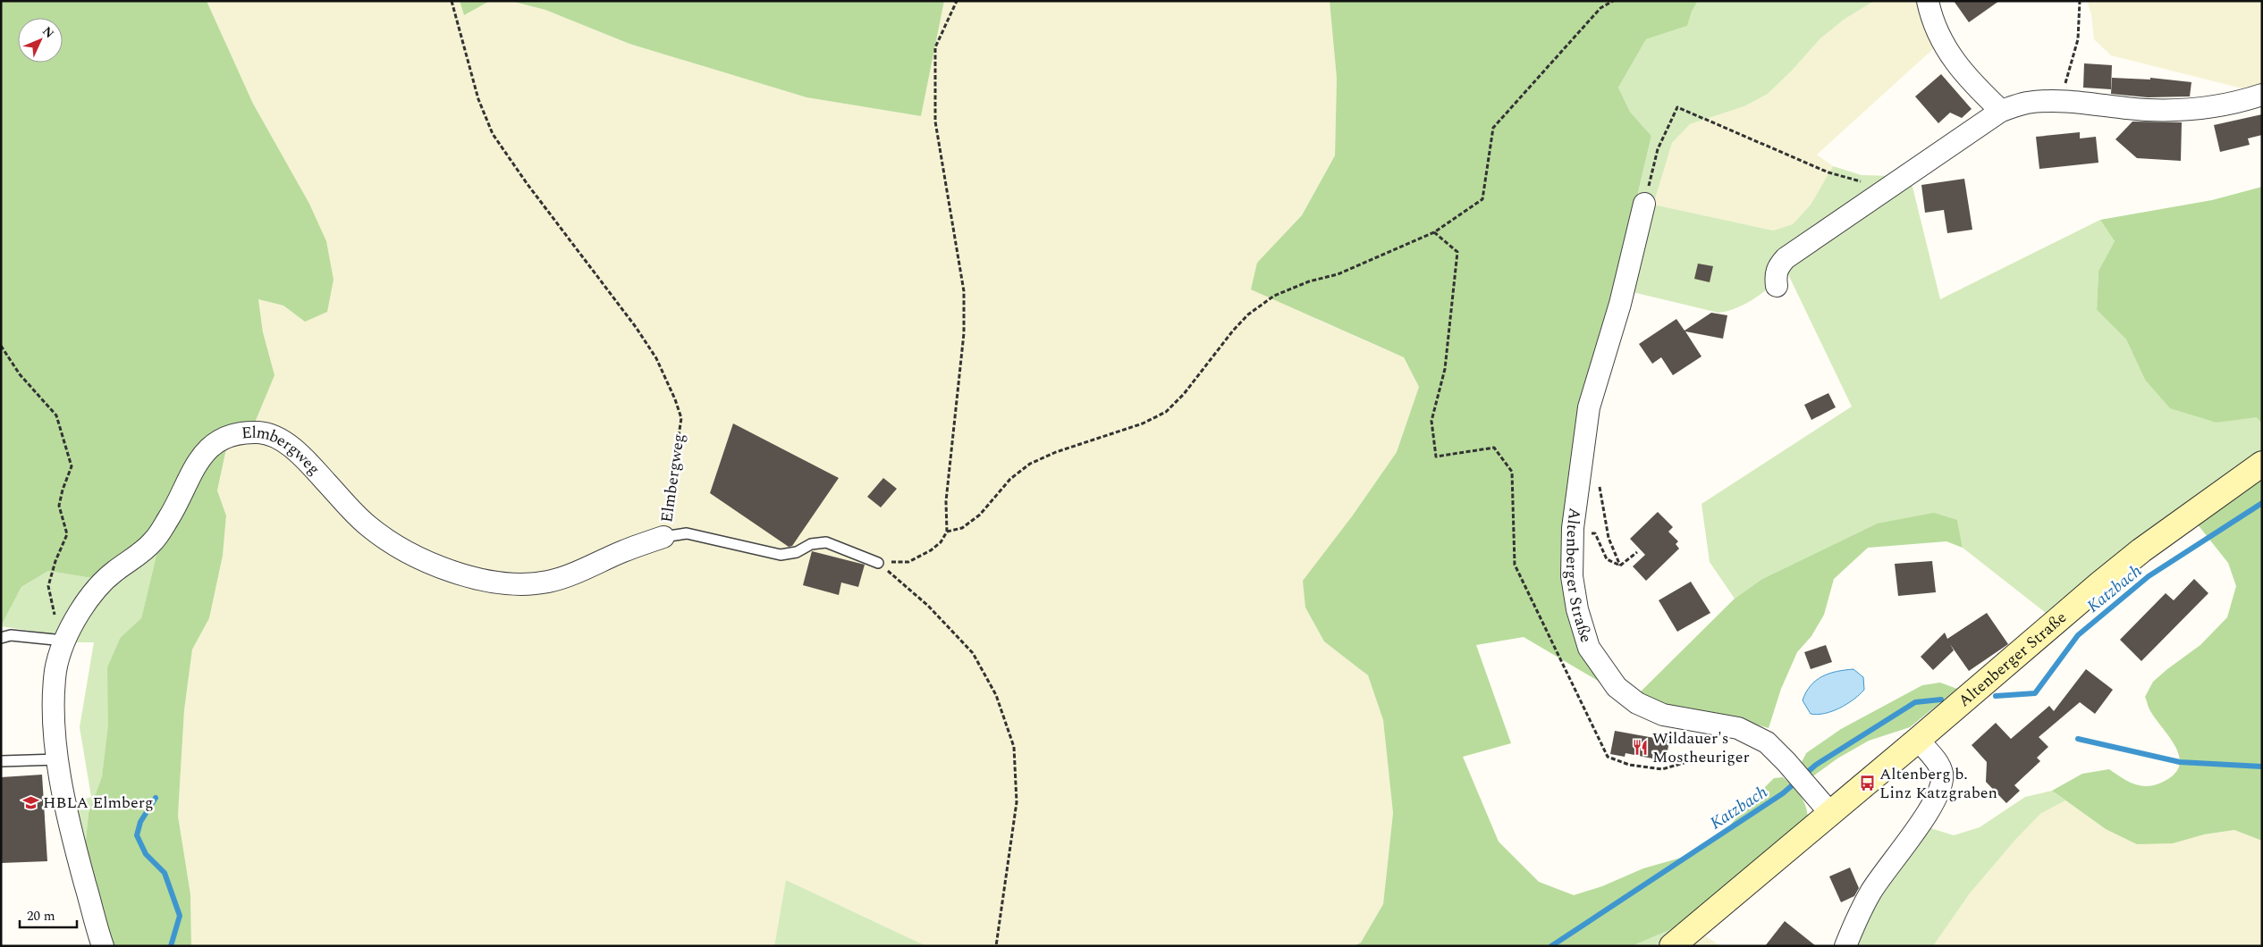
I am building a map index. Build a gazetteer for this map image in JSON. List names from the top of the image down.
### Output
{
  "streets": {
    "street": ["Elmbergweg", "Altenberger Straße"]
  },
  "water": ["Katzbach"],
  "places": {
    "restaurant": ["Wildauer's Mostheuriger"],
    "bus stop": ["Altenberg b. Linz Katzgraben"],
    "school or university": ["HBLA Elmberg"]
  },
  "scale_bar": "20 m",
  "north": "top right"
}
